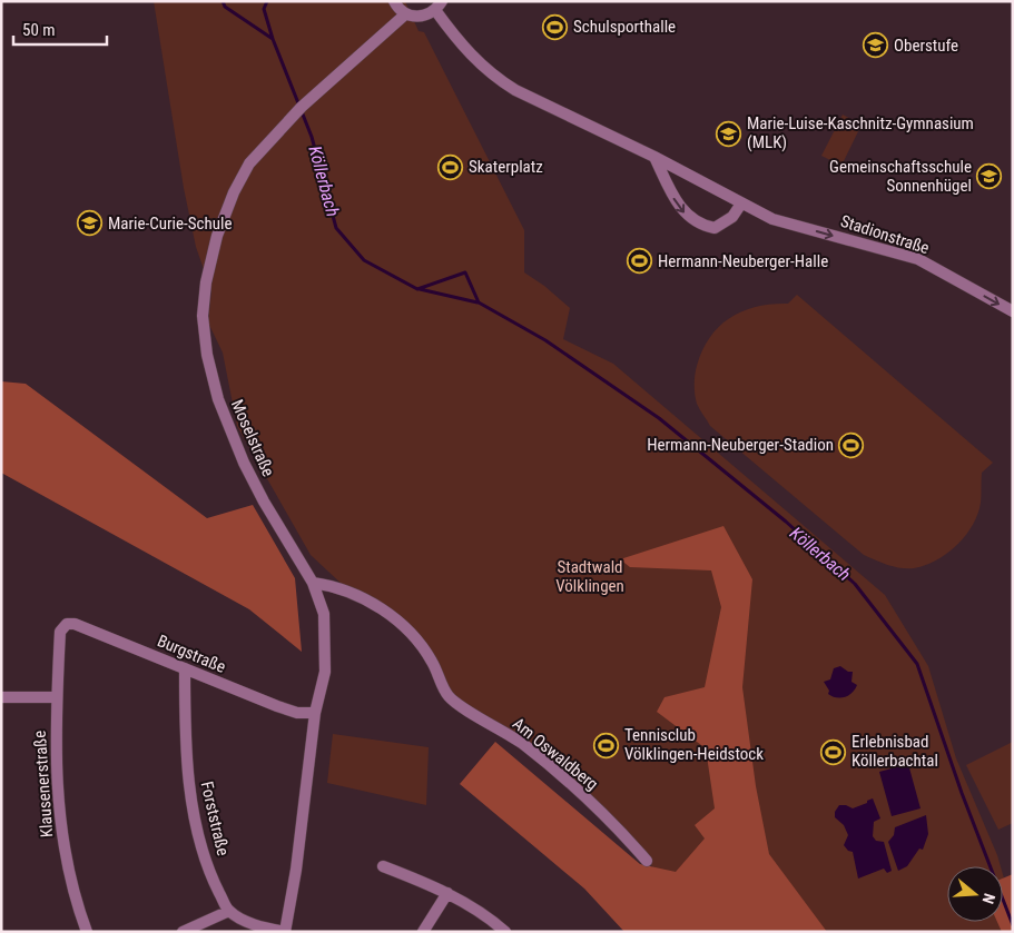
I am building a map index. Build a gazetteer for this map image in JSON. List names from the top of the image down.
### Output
{
  "streets": {
    "street": [
      "Stadionstraße",
      "Moselstraße",
      "Burgstraße",
      "Am Oswaldberg",
      "Klausenerstraße",
      "Forststraße"
    ]
  },
  "crossings": [
    ["Moselstraße", "Burgstraße"],
    ["Moselstraße", "Am Oswaldberg"],
    ["Burgstraße", "Klausenerstraße"],
    ["Burgstraße", "Forststraße"]
  ],
  "one_way": ["Stadionstraße"],
  "water": ["Köllerbach"],
  "parks": ["Stadtwald Völklingen"],
  "places": {
    "sports": [
      "Schulsporthalle",
      "Skaterplatz",
      "Hermann-Neuberger-Halle",
      "Hermann-Neuberger-Stadion",
      "Tennisclub Völklingen-Heidstock",
      "Erlebnisbad Köllerbachtal"
    ],
    "school or university": [
      "Oberstufe",
      "Marie-Luise-Kaschnitz-Gymnasium (MLK)",
      "Gemeinschaftsschule Sonnenhügel",
      "Marie-Curie-Schule"
    ]
  },
  "scale_bar": "50 m",
  "north": "right"
}
